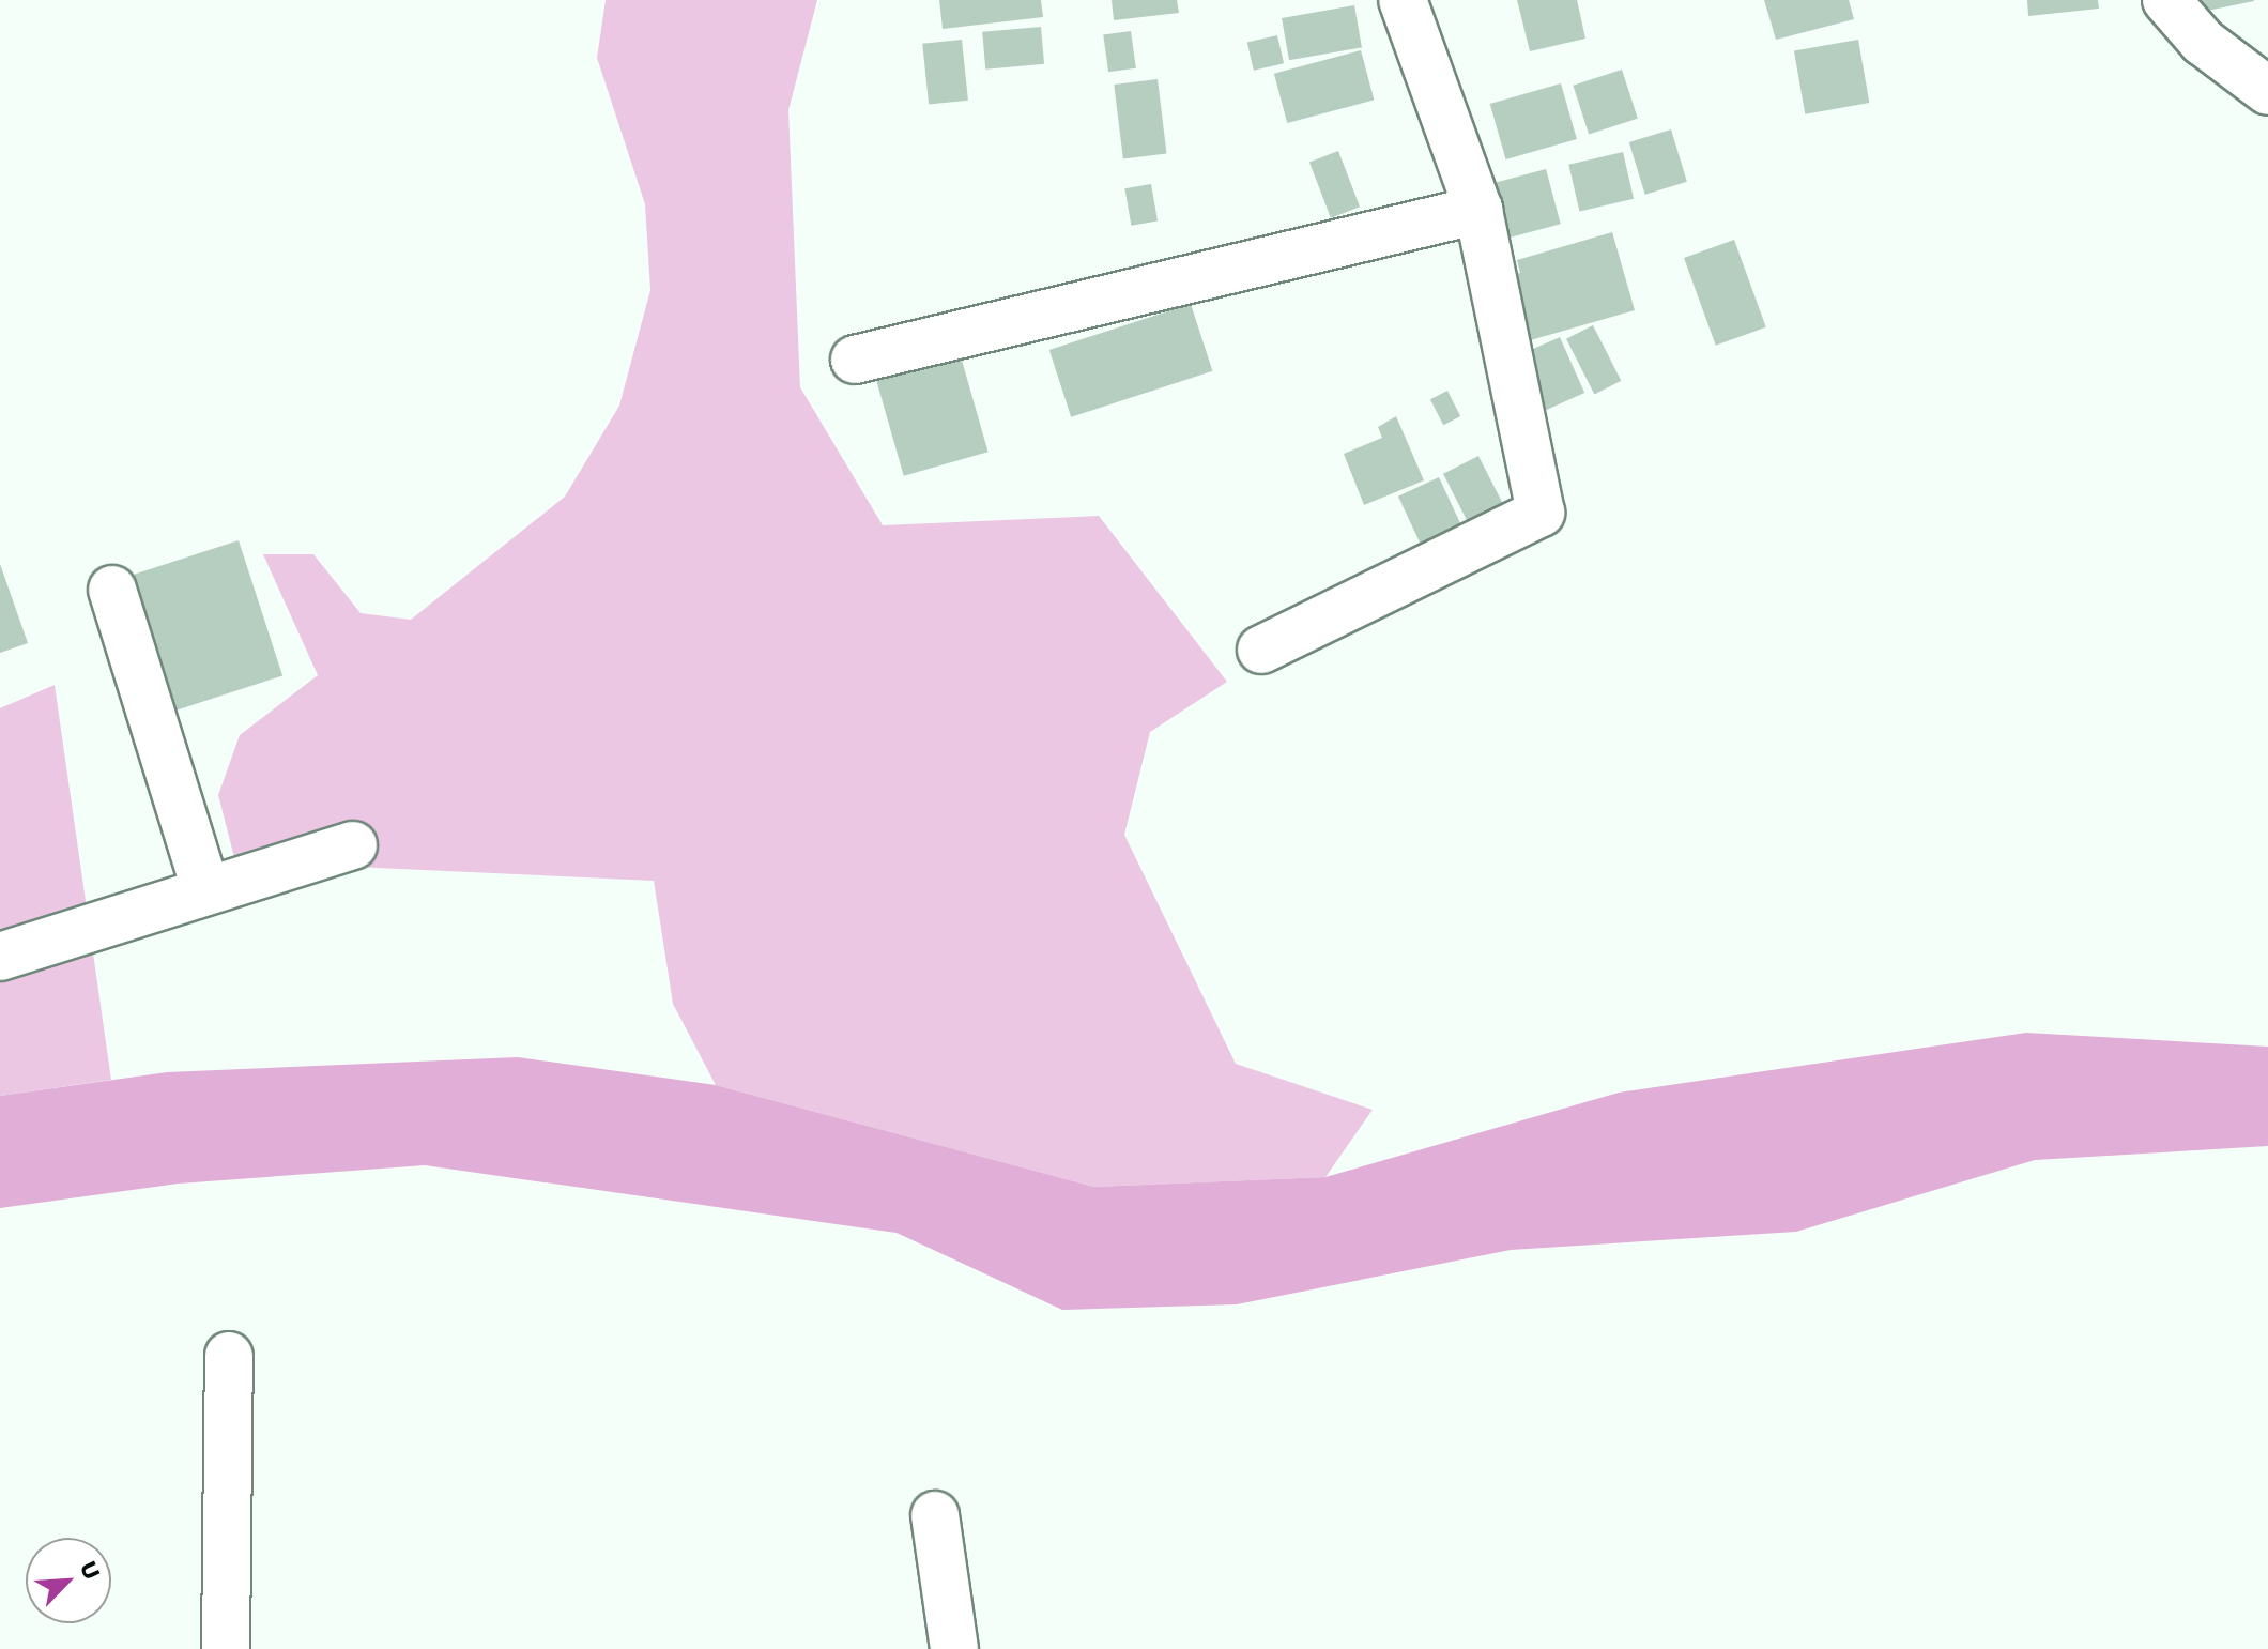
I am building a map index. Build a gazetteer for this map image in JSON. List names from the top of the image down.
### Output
{
  "north": "top right"
}
